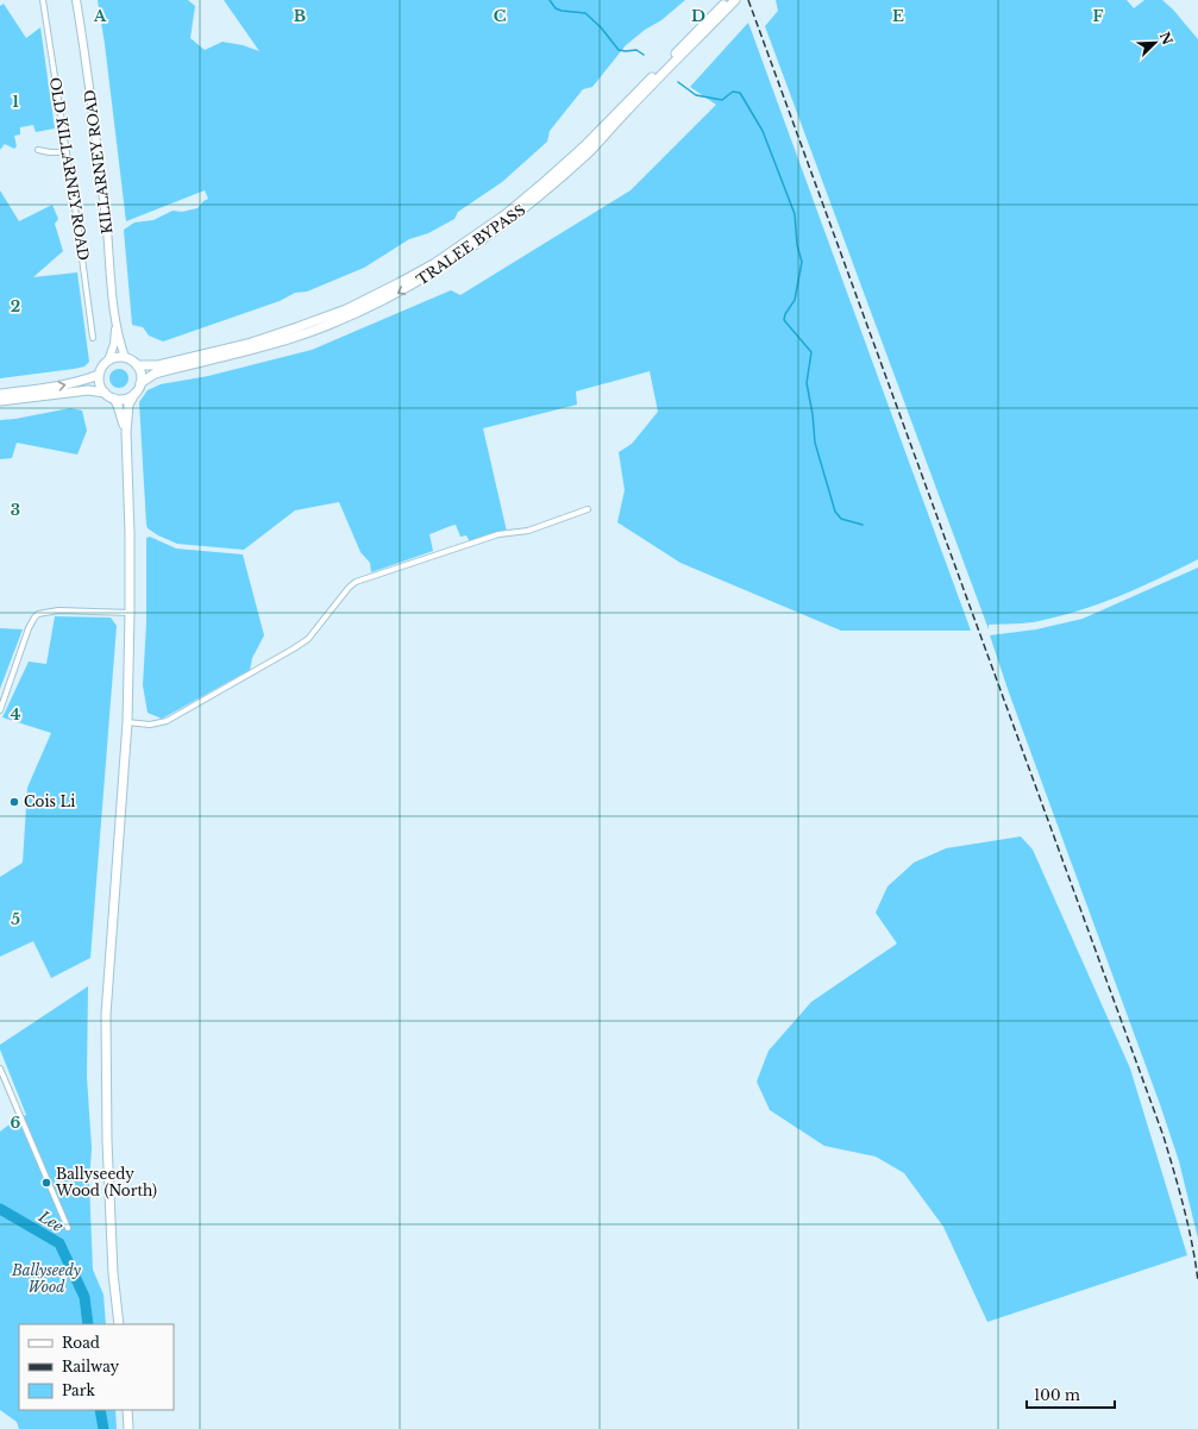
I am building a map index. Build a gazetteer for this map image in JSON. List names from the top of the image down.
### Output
{
  "streets": {
    "main road": ["KILLARNEY ROAD", "TRALEE BYPASS"],
    "street": ["OLD KILLARNEY ROAD"]
  },
  "crossings": [
    ["KILLARNEY ROAD", "TRALEE BYPASS"]
  ],
  "water": ["Lee"],
  "parks": ["Ballyseedy Wood"],
  "places": ["Cois Li", "Ballyseedy Wood (North)"],
  "legend": ["Road", "Railway", "Park"],
  "scale_bar": "100 m",
  "north": "top right",
  "grid": {
    "columns": [
      "A",
      "B",
      "C",
      "D",
      "E",
      "F"
    ],
    "rows": [
      "1",
      "2",
      "3",
      "4",
      "5",
      "6"
    ]
  }
}
